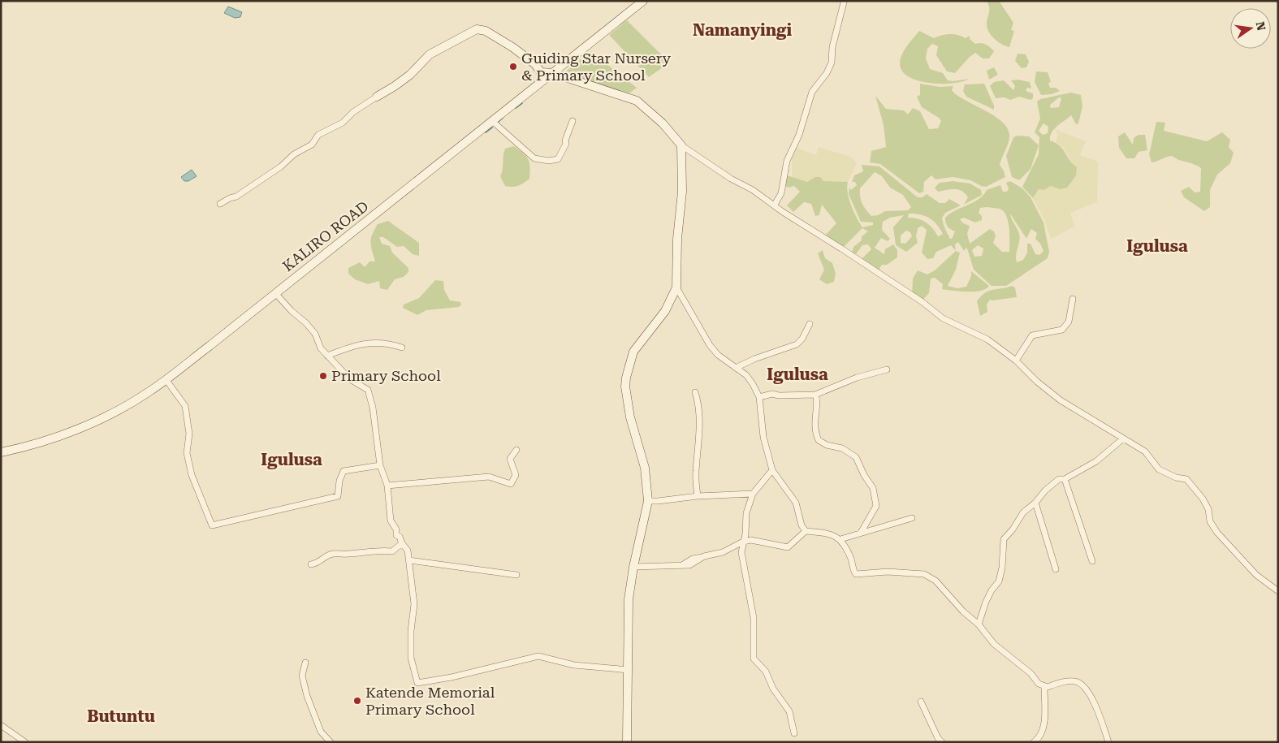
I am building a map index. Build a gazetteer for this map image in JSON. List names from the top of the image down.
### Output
{
  "streets": {
    "street": ["KALIRO ROAD"]
  },
  "districts": [
    "Namanyingi",
    "Igulusa",
    "Igulusa",
    "Igulusa",
    "Butuntu"
  ],
  "places": ["Guiding Star Nursery & Primary School", "Primary School", "Katende Memorial Primary School"],
  "north": "right"
}
